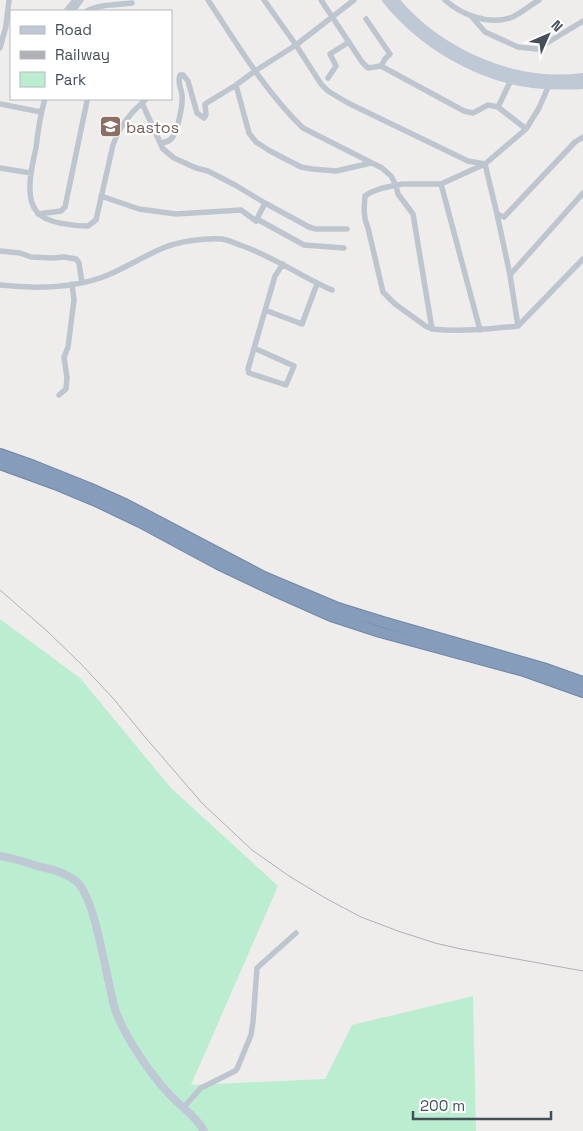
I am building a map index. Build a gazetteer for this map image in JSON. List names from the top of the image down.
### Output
{
  "places": {
    "school or university": ["bastos"]
  },
  "legend": ["Road", "Railway", "Park"],
  "scale_bar": "200 m",
  "north": "top right"
}
